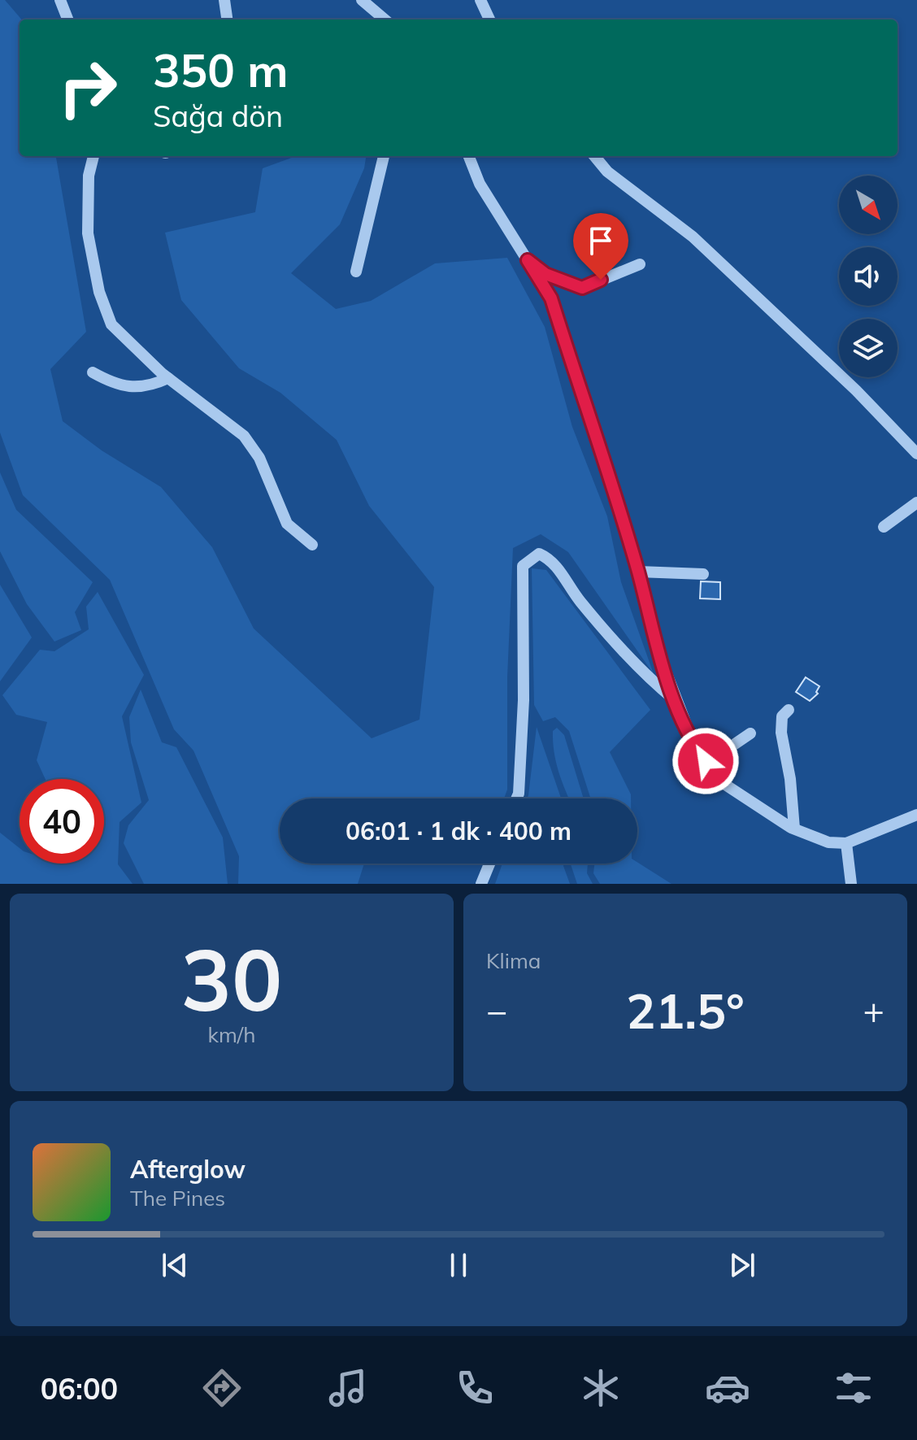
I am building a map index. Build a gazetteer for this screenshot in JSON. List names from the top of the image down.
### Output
{
  "north": "bottom right",
  "page": {
    "turn": ["350 m", "Sağa dön"],
    "limit": "40",
    "trip": "06:01 · 1 dk · 400 m",
    "tile": [
      ["30", "km/h"],
      "Klima"
    ],
    "heat": ["−", "21.5°", "+"],
    "song": ["Afterglow", "The Pines"],
    "tabs": "06:00"
  }
}
